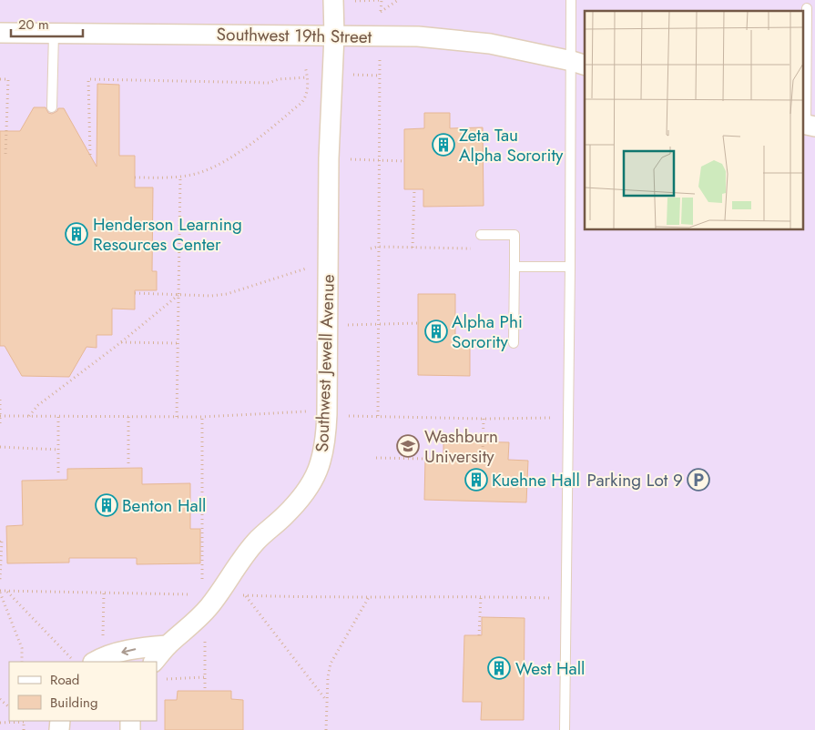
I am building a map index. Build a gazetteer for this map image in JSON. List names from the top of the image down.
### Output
{
  "streets": {
    "street": ["Southwest 19th Street", "Southwest Jewell Avenue"]
  },
  "crossings": [
    ["Southwest 19th Street", "Southwest Jewell Avenue"]
  ],
  "places": {
    "building": [
      "Zeta Tau Alpha Sorority",
      "Henderson Learning Resources Center",
      "Alpha Phi Sorority",
      "Kuehne Hall",
      "Benton Hall",
      "West Hall"
    ],
    "school or university": ["Washburn University"],
    "parking": ["Parking Lot 9"]
  },
  "legend": ["Road", "Building"],
  "scale_bar": "20 m"
}
